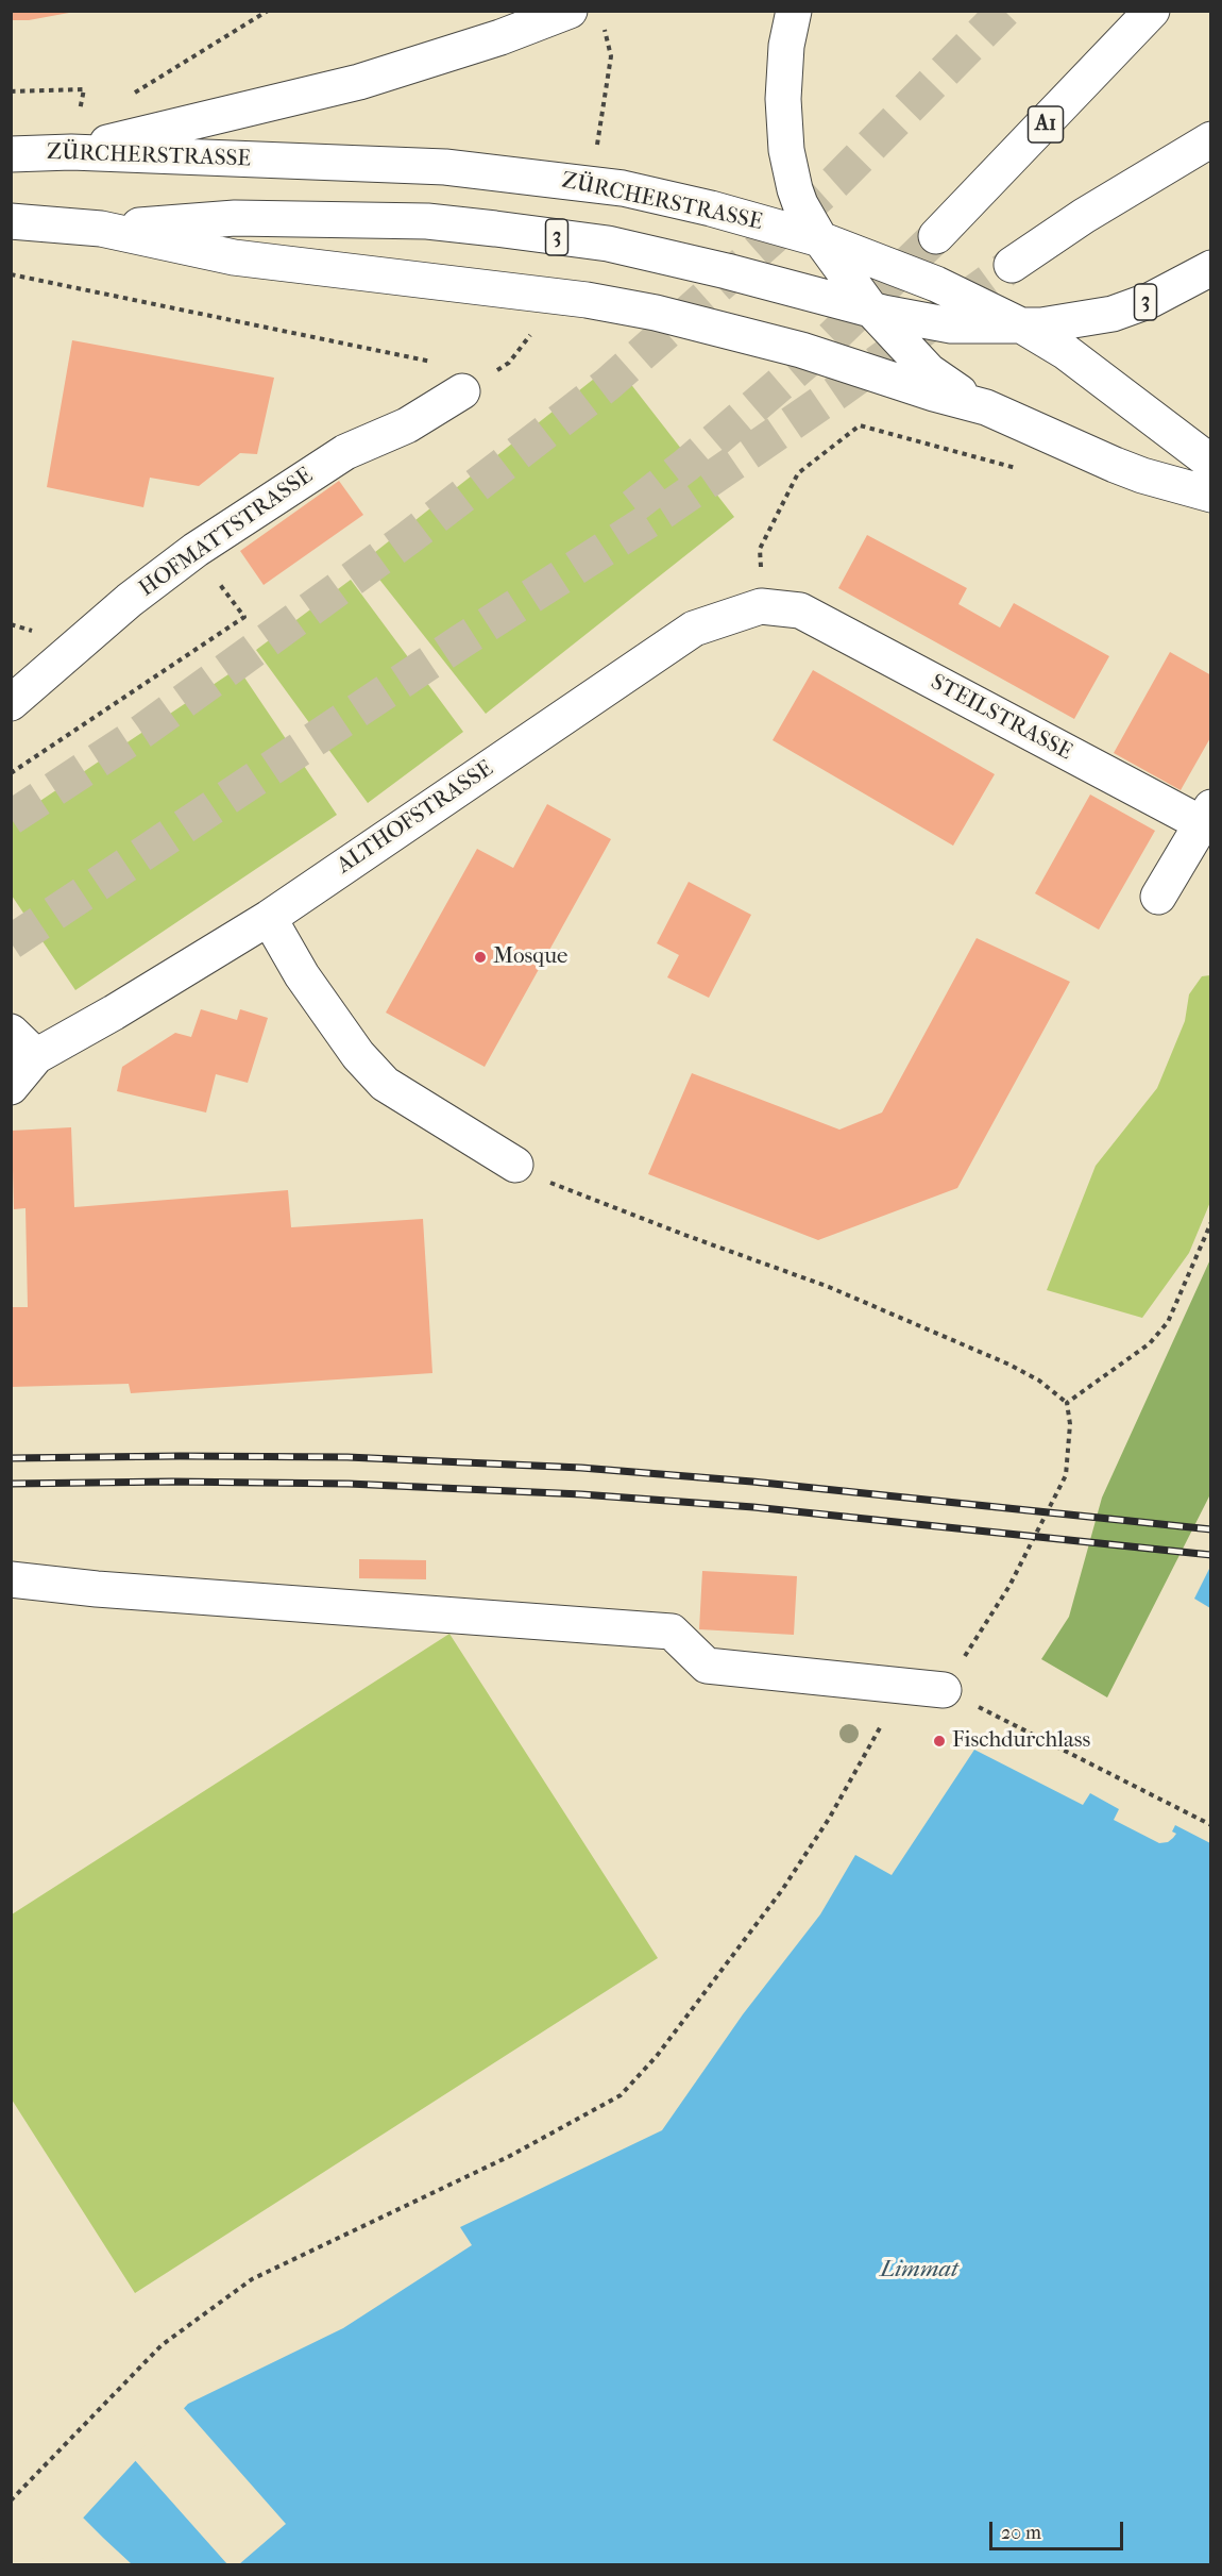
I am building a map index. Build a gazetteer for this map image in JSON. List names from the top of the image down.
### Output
{
  "streets": {
    "main road": [
      "A1",
      "ZÜRCHERSTRASSE",
      "3",
      "HOFMATTSTRASSE",
      "STEILSTRASSE",
      "ALTHOFSTRASSE"
    ]
  },
  "crossings": [
    ["ZÜRCHERSTRASSE", "3"],
    ["STEILSTRASSE", "ALTHOFSTRASSE"]
  ],
  "water": ["Limmat"],
  "places": ["Mosque", "Fischdurchlass"],
  "scale_bar": "20 m"
}
